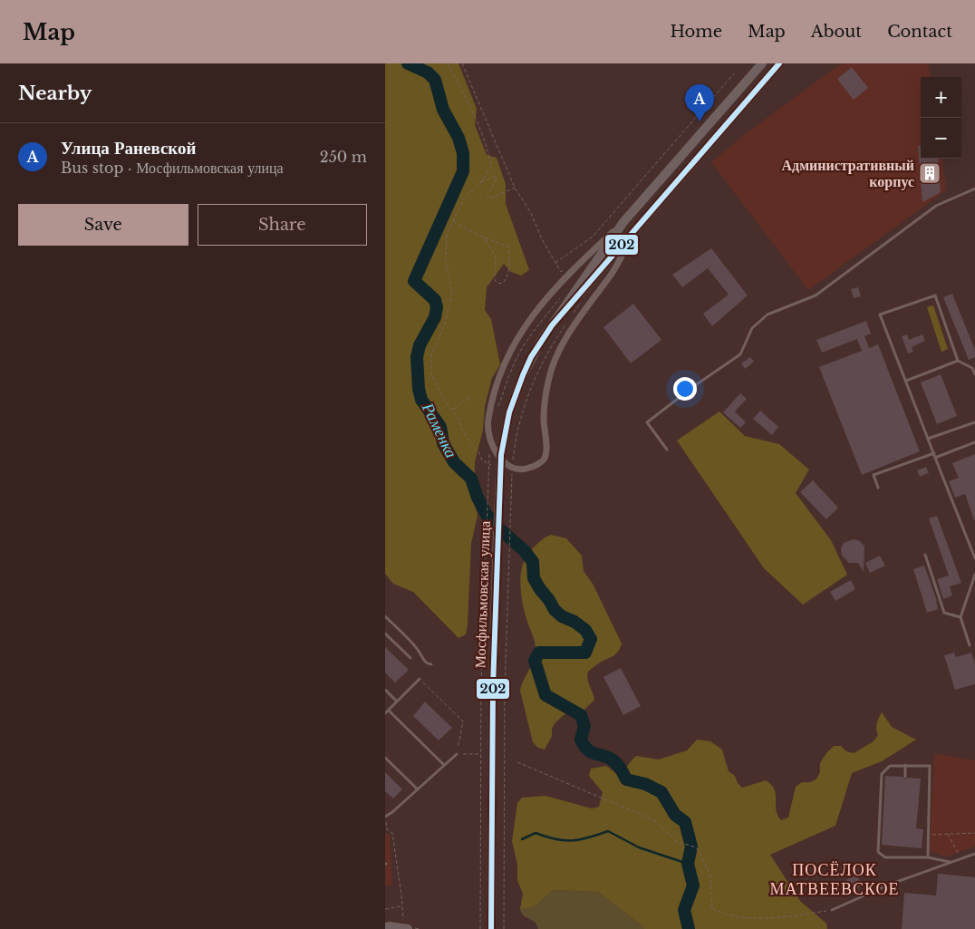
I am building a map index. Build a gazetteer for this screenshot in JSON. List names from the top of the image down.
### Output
{
  "streets": {
    "street": ["Мосфильмовская улица"]
  },
  "districts": ["ПОСЁЛОК МАТВЕЕВСКОЕ"],
  "water": ["Раменка"],
  "places": {
    "building": ["Административный корпус"]
  },
  "lines": ["transit line 202"],
  "page": {
    "header": "Map",
    "nav": [
      "Home",
      "Map",
      "About",
      "Contact"
    ],
    "heading": "Nearby",
    "map_buttons": ["+", "−"],
    "pins": "A",
    "list": [
      {
        "mark": "A",
        "name": "Улица Раневской",
        "note": "Bus stop · Мосфильмовская улица",
        "value": "250 m"
      }
    ],
    "buttons": ["Save", "Share"]
  }
}
